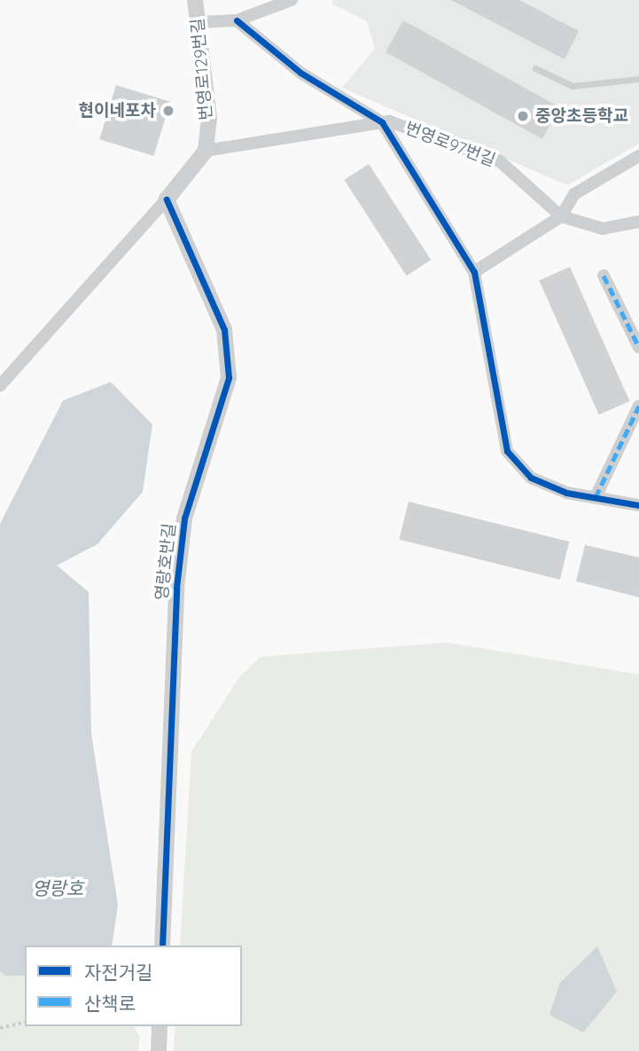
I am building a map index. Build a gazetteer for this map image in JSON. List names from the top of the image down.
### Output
{
  "streets": {
    "street": ["번영로129번길", "번영로97번길", "영랑호반길"]
  },
  "crossings": [
    ["번영로129번길", "번영로97번길"]
  ],
  "water": ["영랑호"],
  "places": ["현이네포차", "중앙초등학교"],
  "legend": ["자전거길", "산책로"]
}
